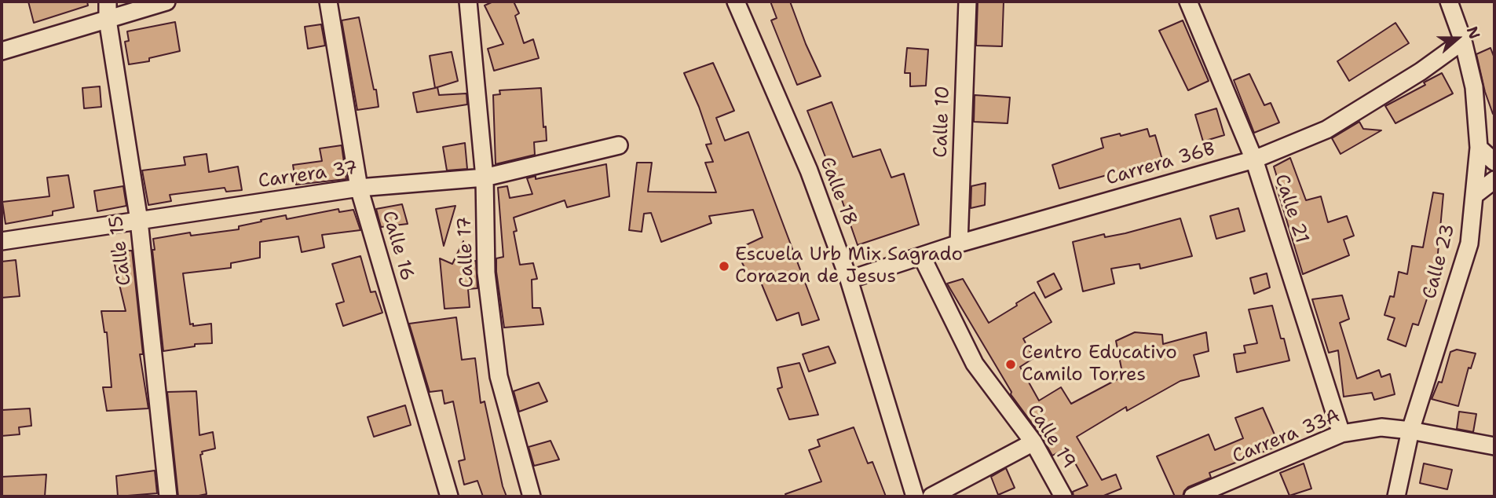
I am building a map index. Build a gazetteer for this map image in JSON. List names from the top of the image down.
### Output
{
  "streets": {
    "street": [
      "Calle 10",
      "Carrera 36B",
      "Carrera 37",
      "Calle 18",
      "Calle 21",
      "Calle 16",
      "Calle 15",
      "Calle 17",
      "Calle 23",
      "Calle 19",
      "Carrera 33A"
    ]
  },
  "crossings": [
    ["Calle 10", "Carrera 36B"],
    ["Carrera 36B", "Calle 18"],
    ["Carrera 36B", "Calle 21"],
    ["Carrera 36B", "Calle 23"],
    ["Carrera 36B", "Calle 19"],
    ["Carrera 37", "Calle 16"],
    ["Carrera 37", "Calle 15"],
    ["Carrera 37", "Calle 17"],
    ["Calle 21", "Carrera 33A"],
    ["Calle 23", "Carrera 33A"]
  ],
  "places": ["Escuela Urb Mix Sagrado Corazon de Jesus", "Centro Educativo Camilo Torres"],
  "north": "right"
}
